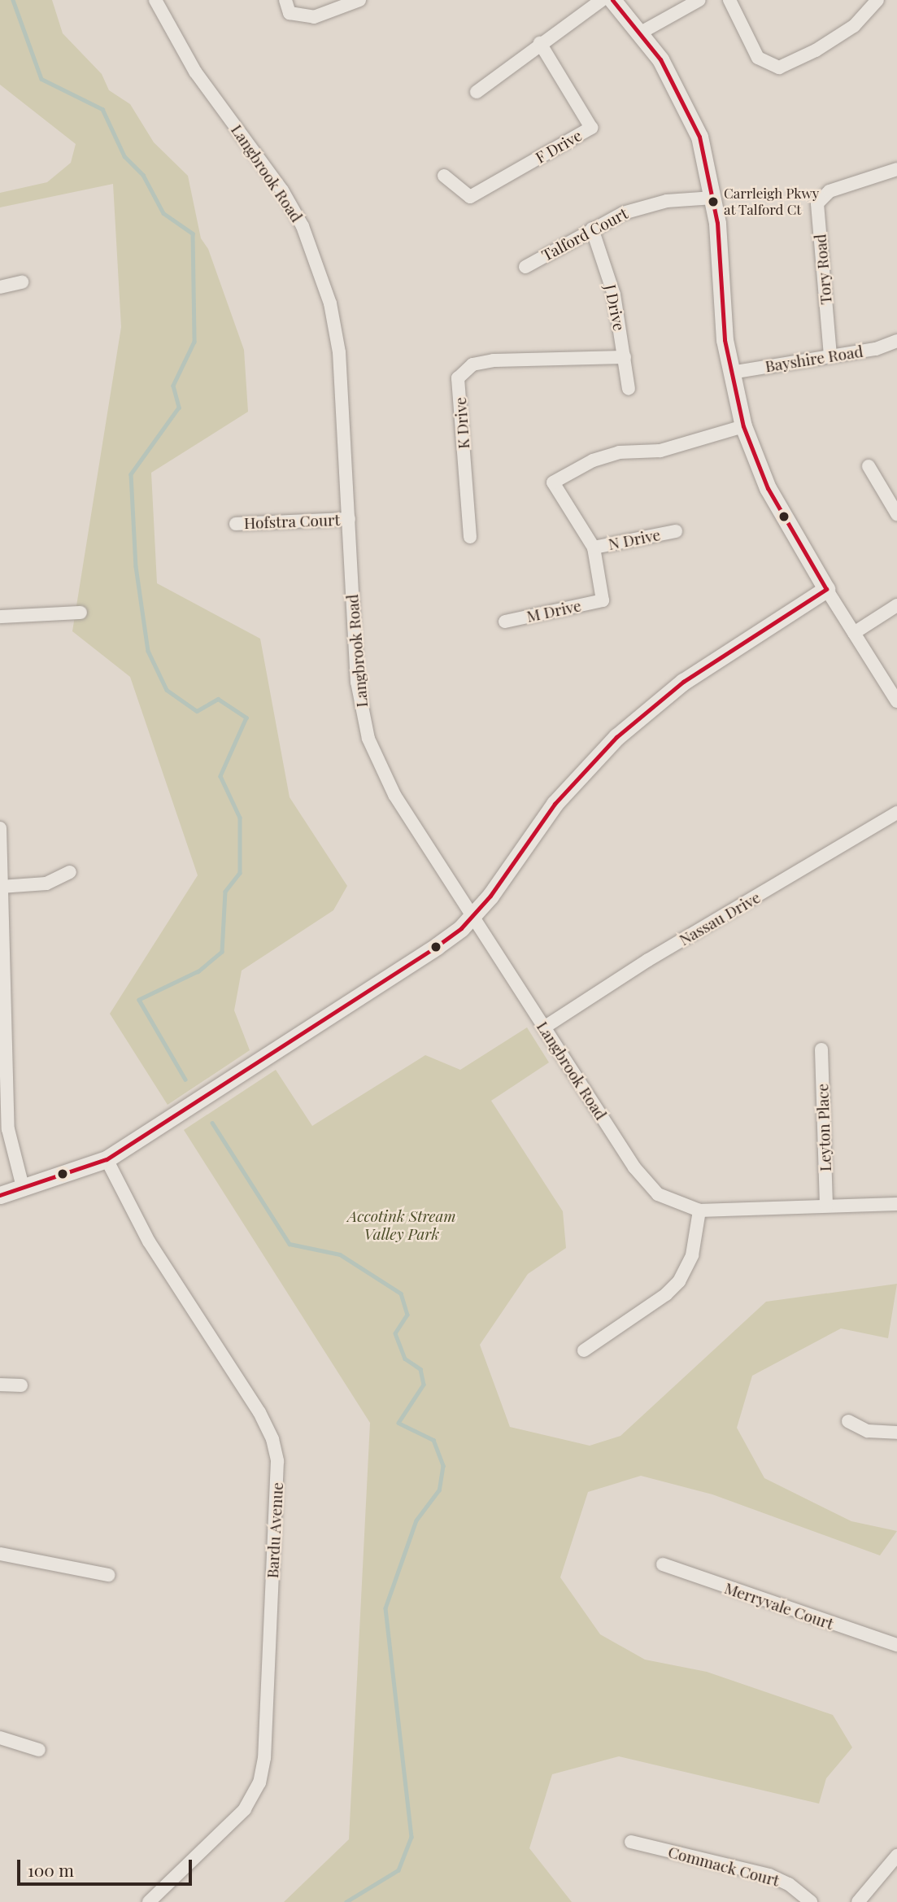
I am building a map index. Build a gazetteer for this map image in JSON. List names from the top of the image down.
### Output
{
  "streets": {
    "street": [
      "F Drive",
      "Langbrook Road",
      "Talford Court",
      "Tory Road",
      "J Drive",
      "Bayshire Road",
      "K Drive",
      "Hofstra Court",
      "N Drive",
      "M Drive",
      "Nassau Drive",
      "Leyton Place",
      "Bardu Avenue",
      "Merryvale Court",
      "Commack Court"
    ]
  },
  "crossings": [
    ["Langbrook Road", "Hofstra Court"],
    ["Langbrook Road", "Nassau Drive"],
    ["Langbrook Road", "Leyton Place"],
    ["Talford Court", "J Drive"],
    ["Tory Road", "Bayshire Road"],
    ["J Drive", "K Drive"],
    ["N Drive", "M Drive"]
  ],
  "parks": ["Accotink Stream Valley Park"],
  "places": ["Carrleigh Pkwy at Talford Ct"],
  "scale_bar": "100 m"
}
